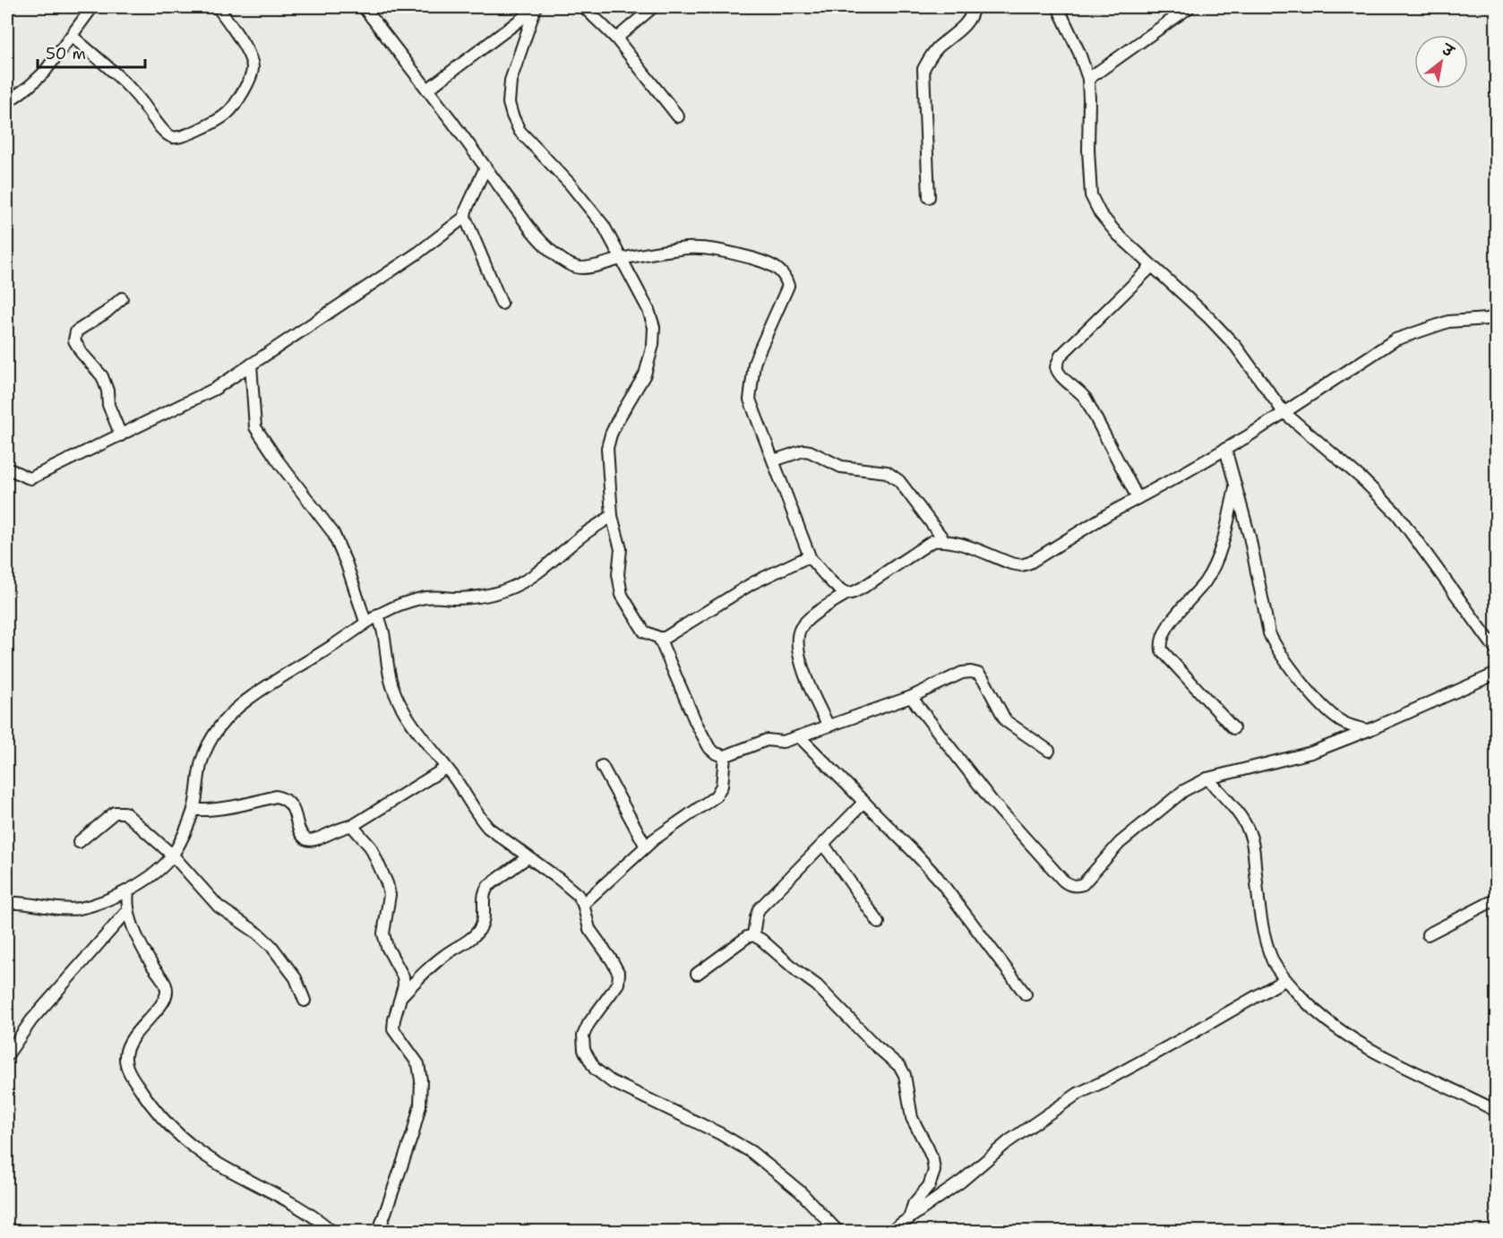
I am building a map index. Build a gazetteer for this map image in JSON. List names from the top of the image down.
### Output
{
  "scale_bar": "50 m",
  "north": "top right"
}
